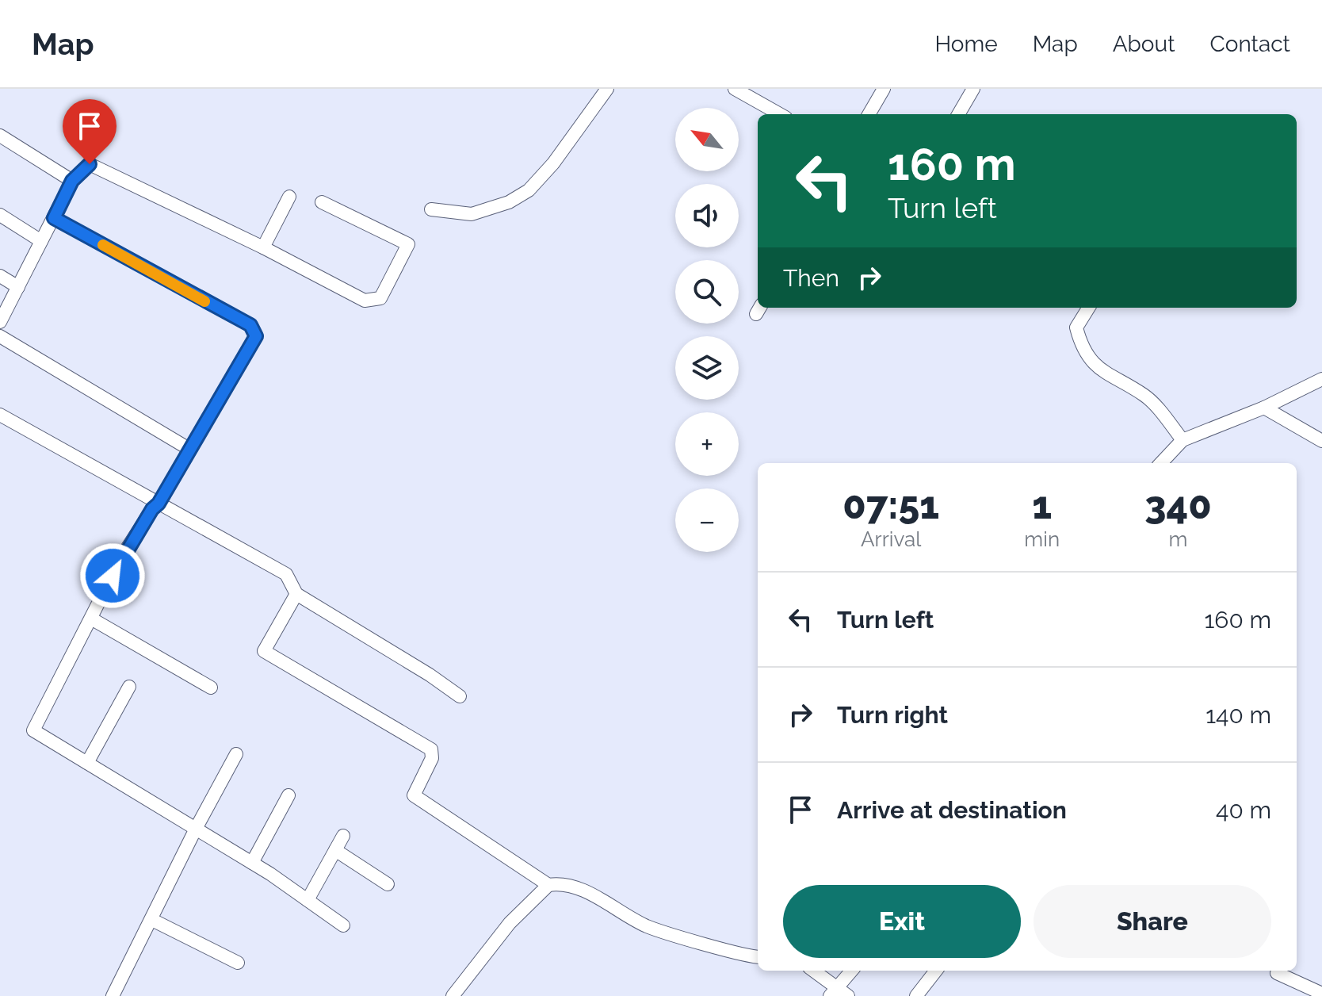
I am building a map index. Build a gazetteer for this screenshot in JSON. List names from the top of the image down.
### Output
{
  "north": "top left",
  "page": {
    "header": "Map",
    "nav": [
      "Home",
      "Map",
      "About",
      "Contact"
    ],
    "map_buttons": ["+", "−"],
    "turn": ["160 m", "Turn left"],
    "then": "Then",
    "eta": [
      "07:51",
      "Arrival",
      "1",
      "min",
      "340",
      "m"
    ],
    "list": [
      {
        "name": "Turn left",
        "value": "160 m"
      },
      {
        "name": "Turn right",
        "value": "140 m"
      },
      {
        "name": "Arrive at destination",
        "value": "40 m"
      }
    ],
    "buttons": ["Exit", "Share"]
  }
}
